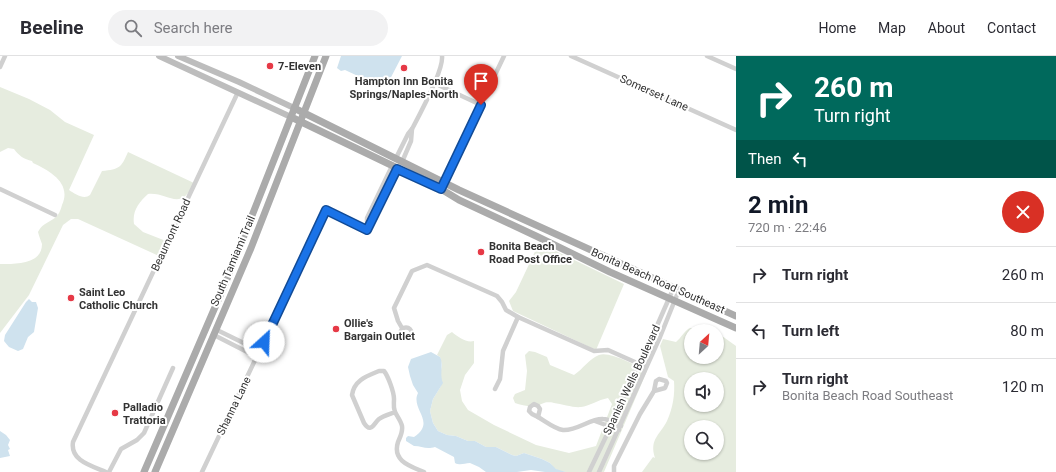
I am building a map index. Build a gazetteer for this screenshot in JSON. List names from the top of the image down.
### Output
{
  "streets": {
    "main road": ["South Tamiami Trail", "Bonita Beach Road Southeast"],
    "street": [
      "Somerset Lane",
      "Beaumont Road",
      "Spanish Wells Boulevard",
      "Shanna Lane"
    ]
  },
  "crossings": [
    ["South Tamiami Trail", "Bonita Beach Road Southeast"],
    ["Bonita Beach Road Southeast", "Spanish Wells Boulevard"]
  ],
  "places": [
    "7-Eleven",
    "Hampton Inn Bonita Springs/Naples-North",
    "Bonita Beach Road Post Office",
    "Saint Leo Catholic Church",
    "Ollie's Bargain Outlet",
    "Palladio Trattoria"
  ],
  "north": "top right",
  "page": {
    "header": "Beeline",
    "search": "Search here",
    "nav": [
      "Home",
      "Map",
      "About",
      "Contact"
    ],
    "turn": ["260 m", "Turn right"],
    "then": "Then",
    "heading": ["2 min", "720 m · 22:46"],
    "list": [
      {
        "name": "Turn right",
        "value": "260 m"
      },
      {
        "name": "Turn left",
        "value": "80 m"
      },
      {
        "name": "Turn right",
        "note": "Bonita Beach Road Southeast",
        "value": "120 m"
      }
    ]
  }
}
